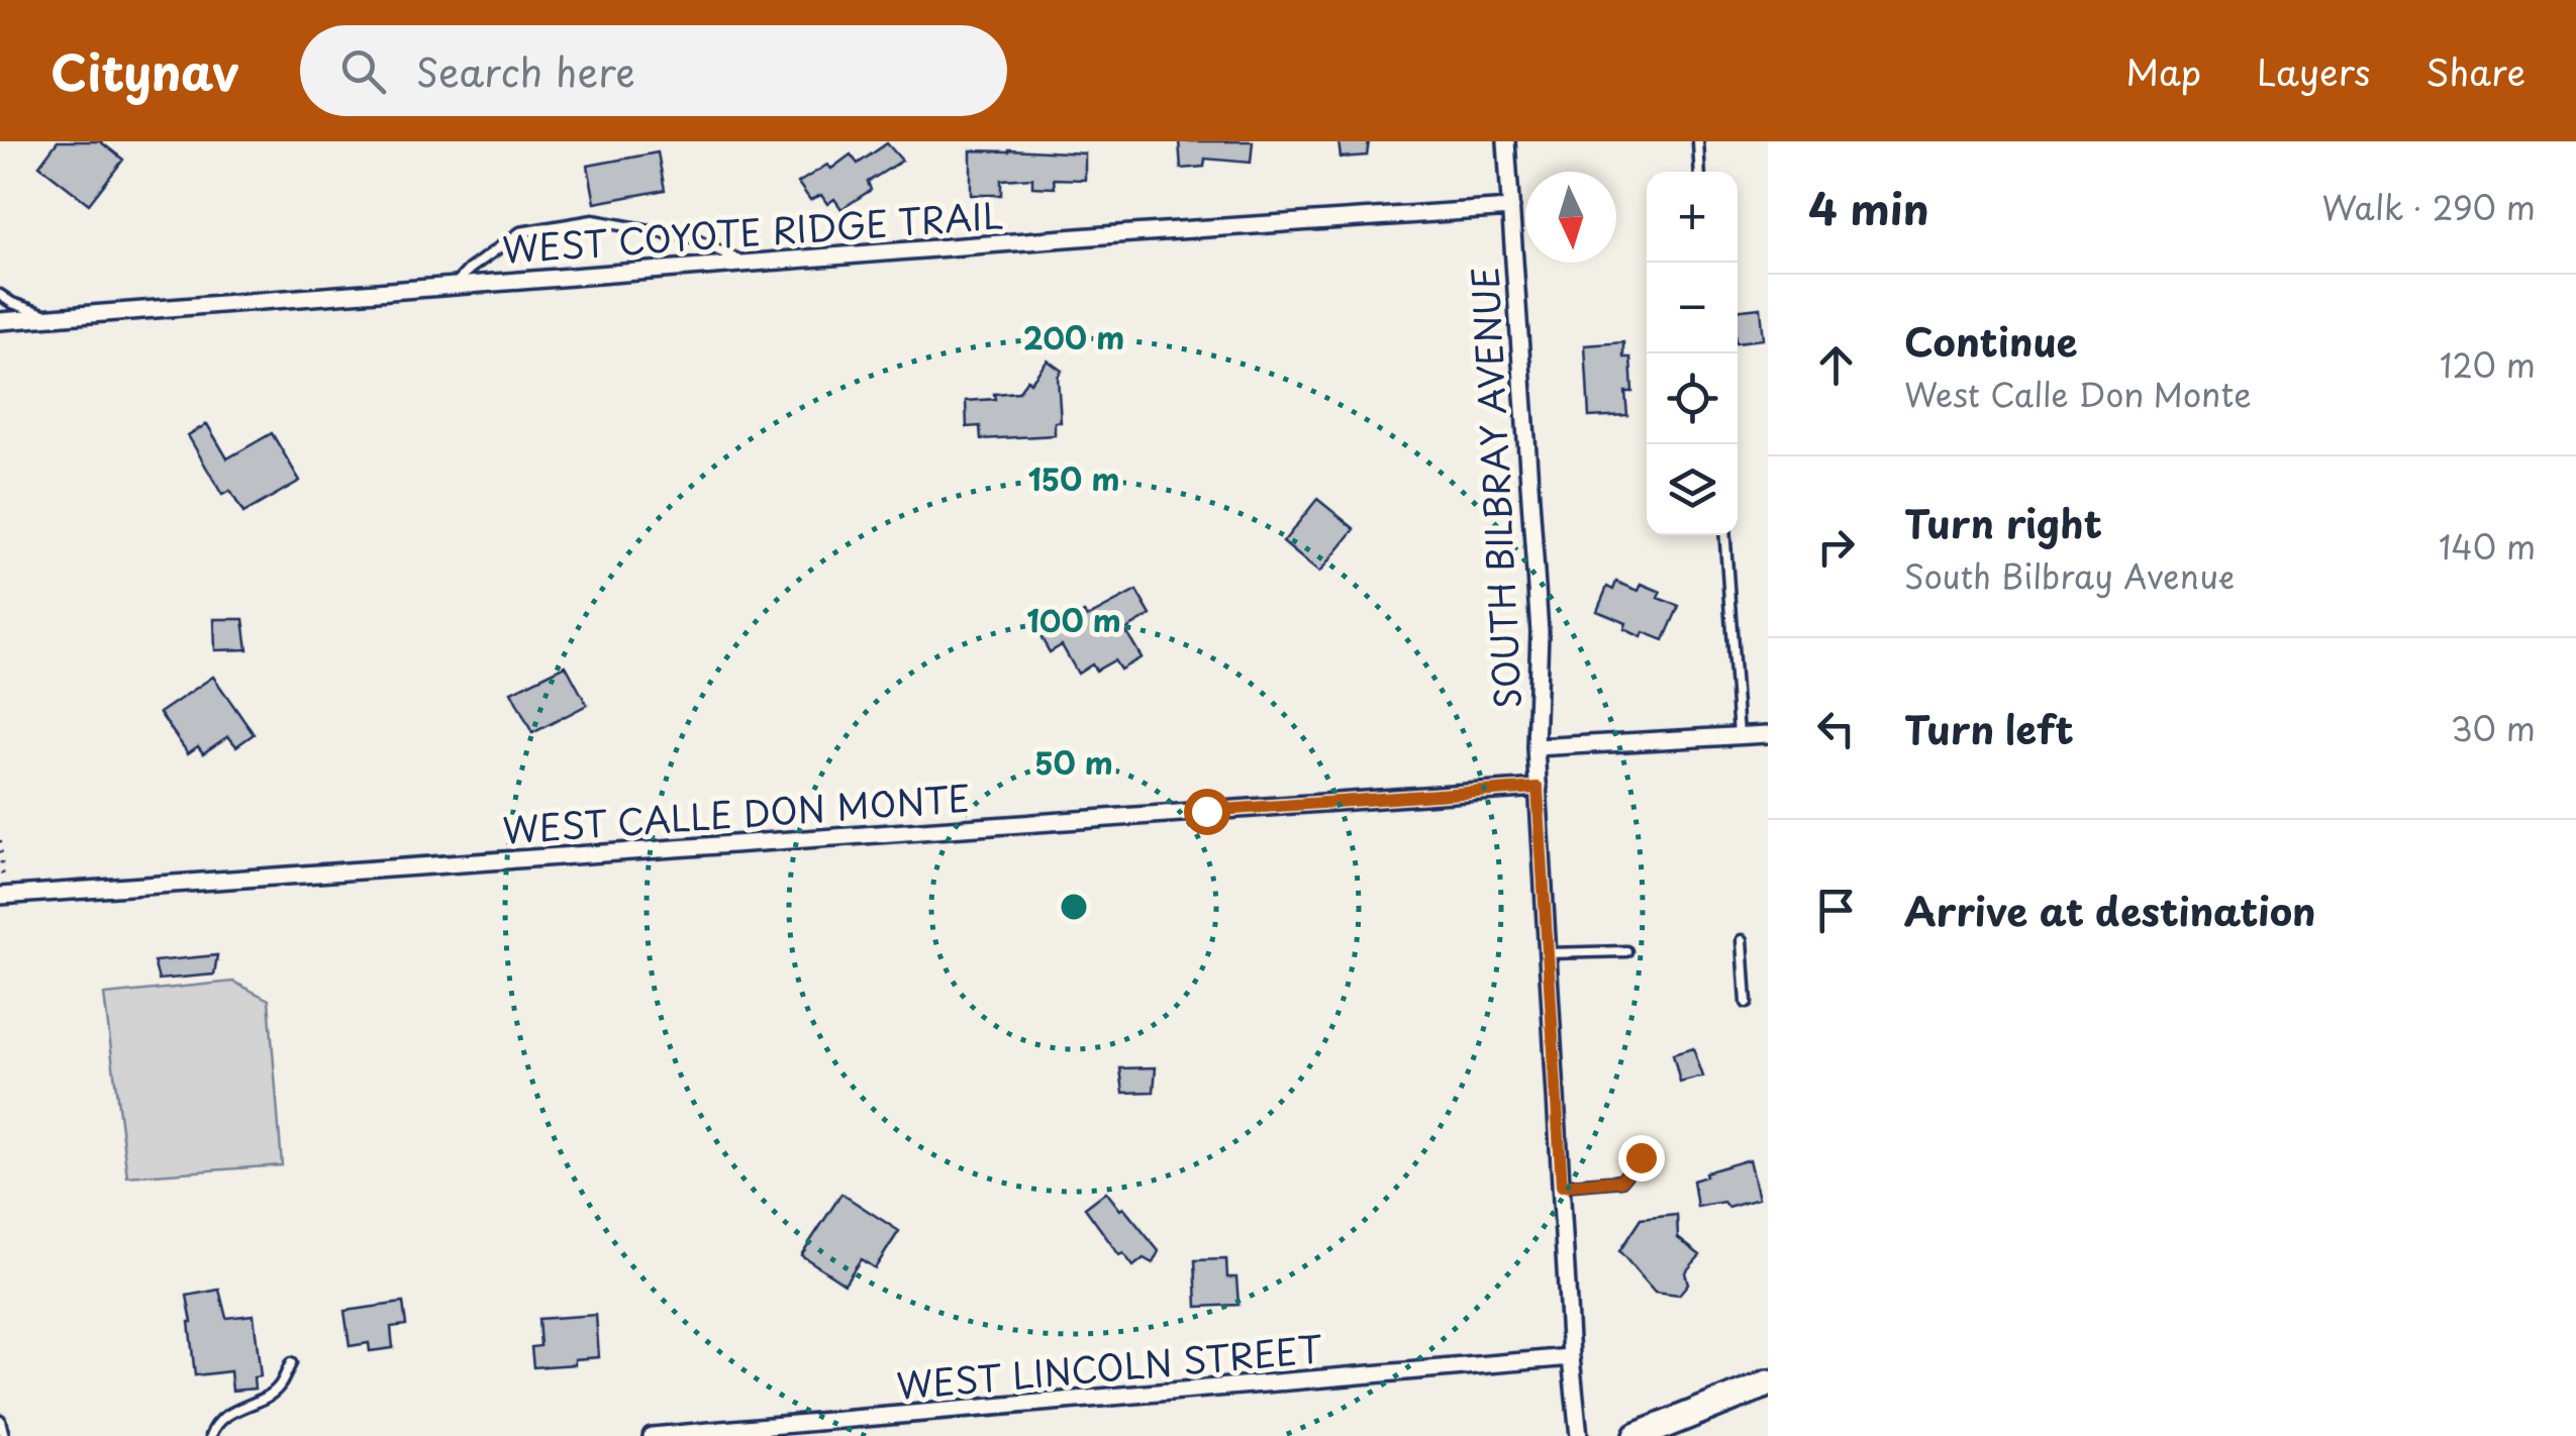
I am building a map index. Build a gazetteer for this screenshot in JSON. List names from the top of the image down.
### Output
{
  "streets": {
    "street": [
      "WEST COYOTE RIDGE TRAIL",
      "SOUTH BILBRAY AVENUE",
      "WEST CALLE DON MONTE",
      "WEST LINCOLN STREET"
    ]
  },
  "crossings": [
    ["WEST COYOTE RIDGE TRAIL", "SOUTH BILBRAY AVENUE"],
    ["SOUTH BILBRAY AVENUE", "WEST CALLE DON MONTE"],
    ["SOUTH BILBRAY AVENUE", "WEST LINCOLN STREET"]
  ],
  "north": "bottom",
  "page": {
    "header": "Citynav",
    "search": "Search here",
    "nav": ["Map", "Layers", "Share"],
    "heading": ["4 min", "Walk · 290 m"],
    "map_buttons": ["+", "−"],
    "list": [
      ["Continue", "West Calle Don Monte", "120 m"],
      ["Turn right", "South Bilbray Avenue", "140 m"],
      ["Turn left", "30 m"],
      "Arrive at destination"
    ]
  },
  "rings": [
    "200 m",
    "150 m",
    "100 m",
    "50 m"
  ]
}
